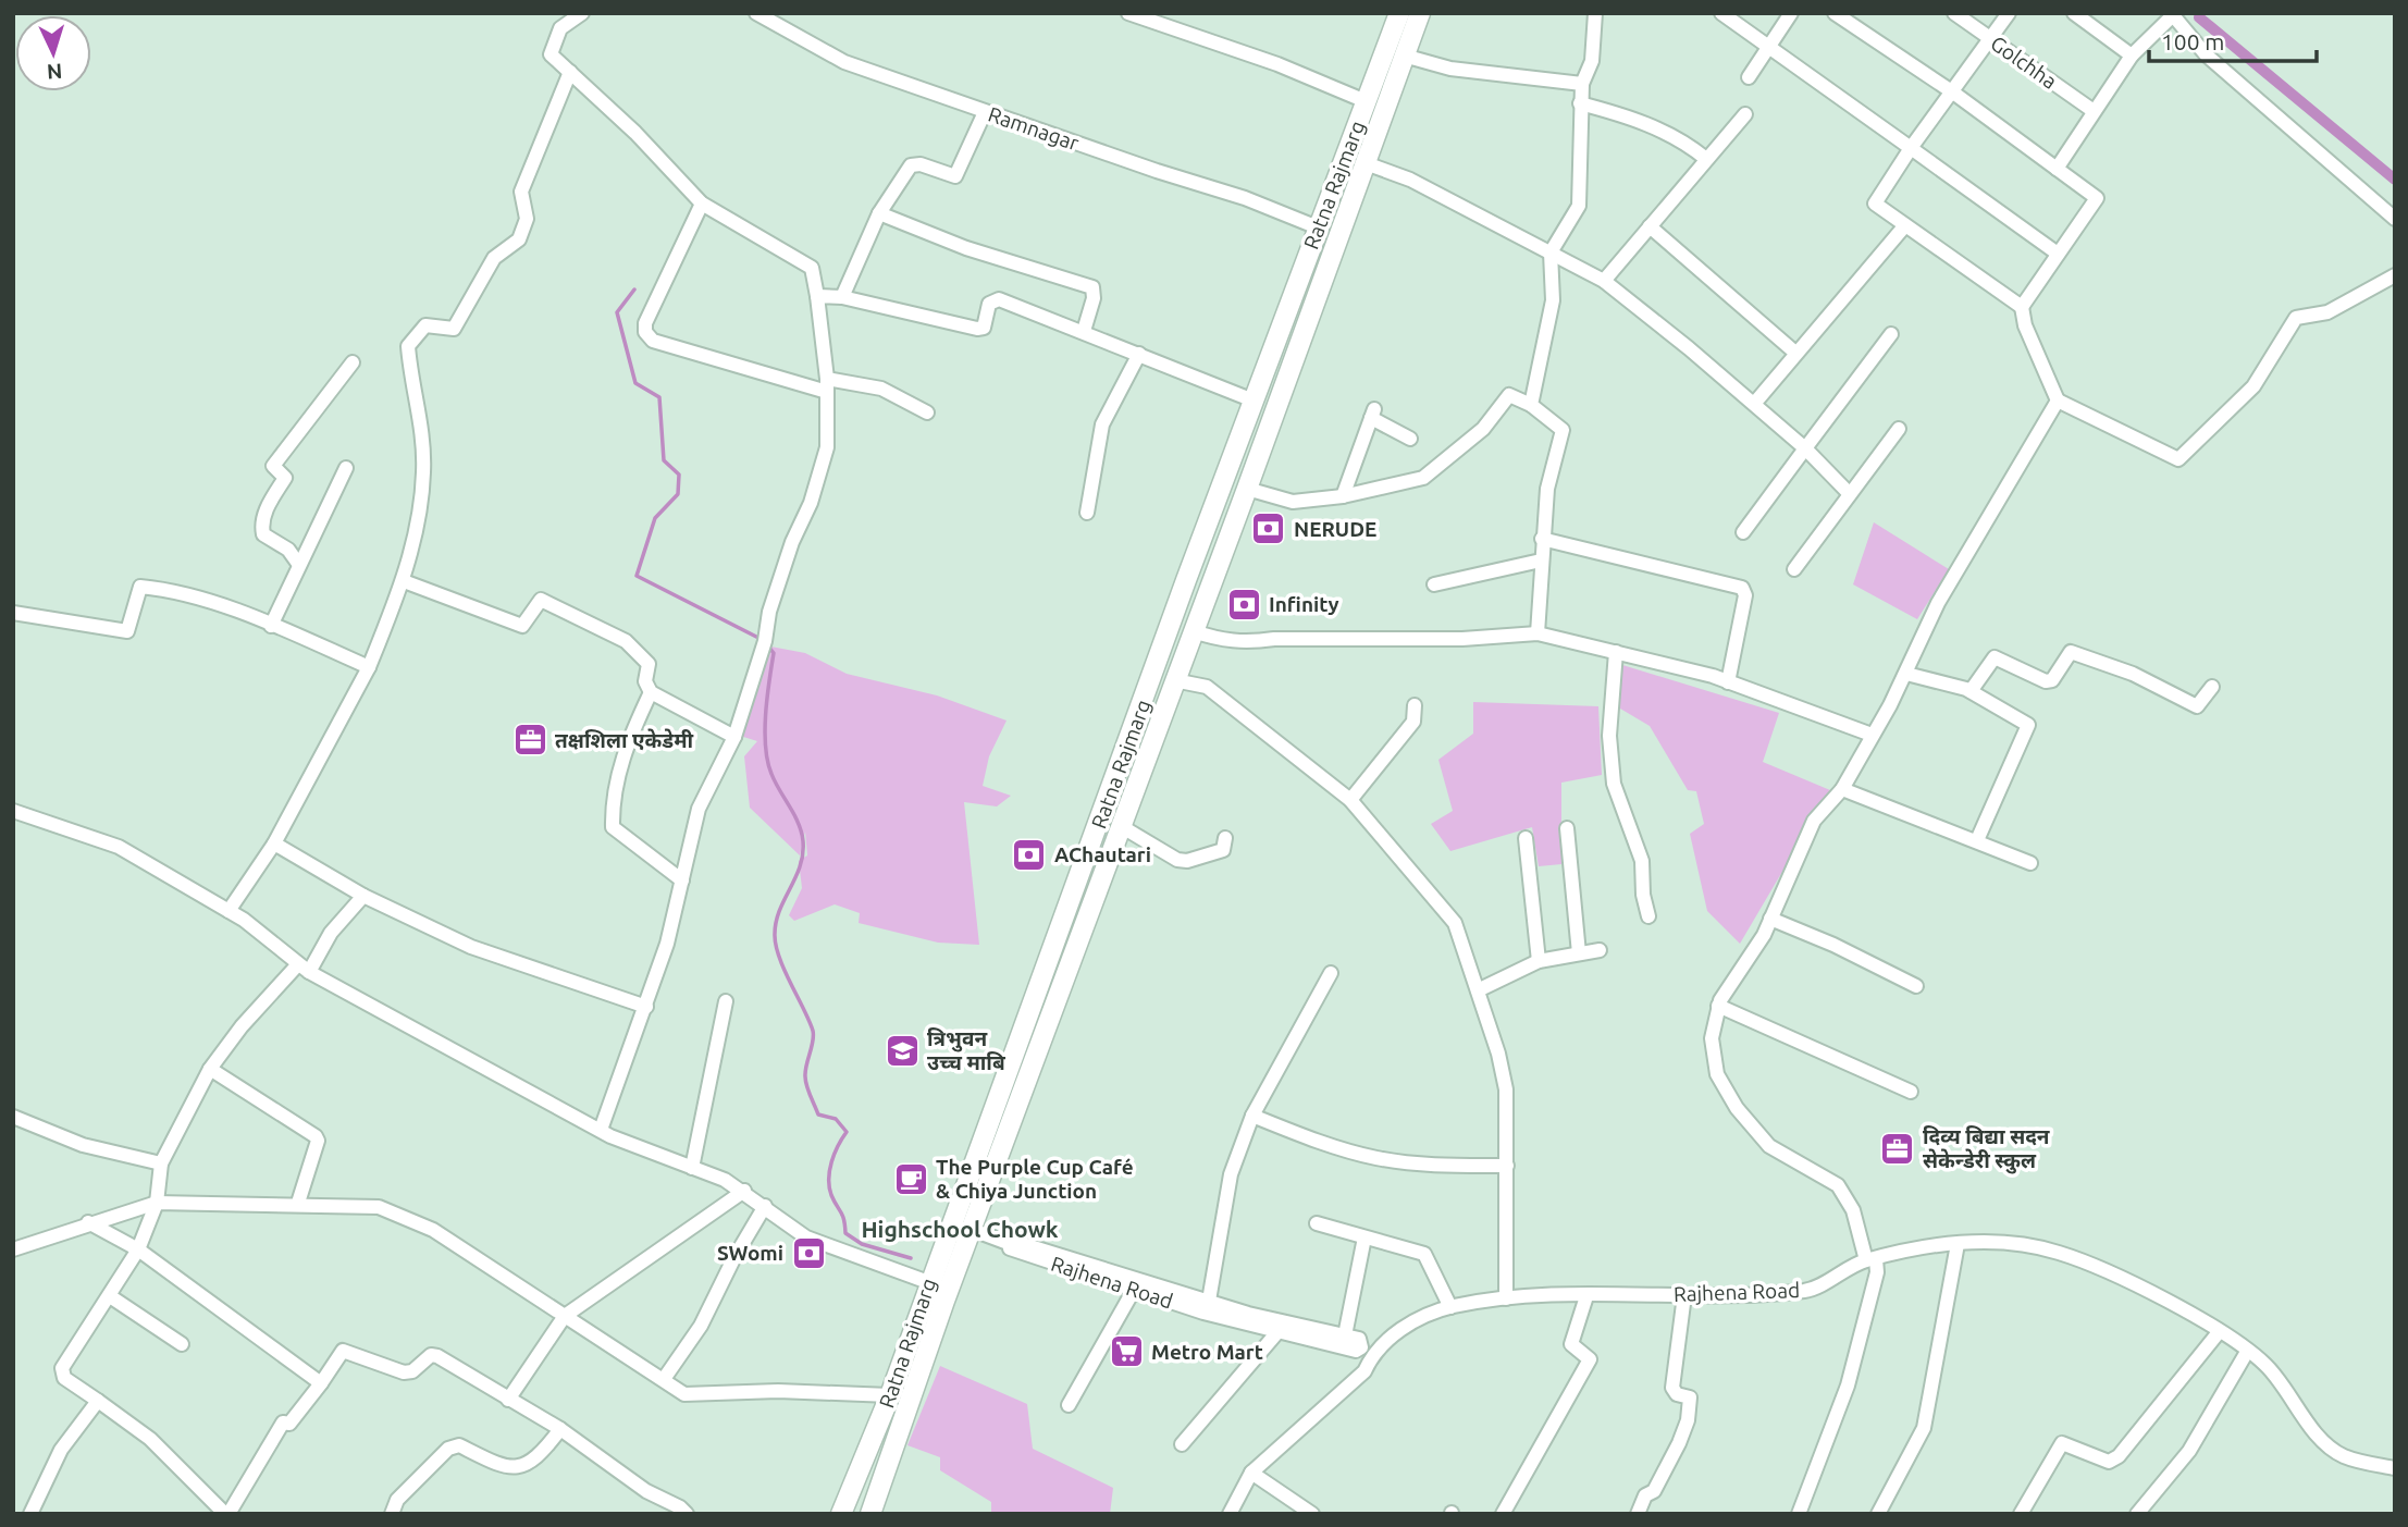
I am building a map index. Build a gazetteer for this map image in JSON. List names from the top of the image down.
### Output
{
  "streets": {
    "highway": ["Ratna Rajmarg"],
    "street": ["Golchha", "Ramnagar", "Rajhena Road"]
  },
  "crossings": [
    ["Ramnagar", "Ratna Rajmarg"],
    ["Ratna Rajmarg", "Rajhena Road"]
  ],
  "districts": ["Highschool Chowk"],
  "places": {
    "bank": [
      "NERUDE",
      "Infinity",
      "AChautari",
      "SWomi"
    ],
    "office": ["तक्षशिला एकेडेमी", "दिव्य बिद्या सदन सेकेन्डेरी स्कुल"],
    "school or university": ["त्रिभुवन उच्च माबि"],
    "cafe": ["The Purple Cup Café & Chiya Junction"],
    "supermarket": ["Metro Mart"]
  },
  "scale_bar": "100 m",
  "north": "bottom"
}
